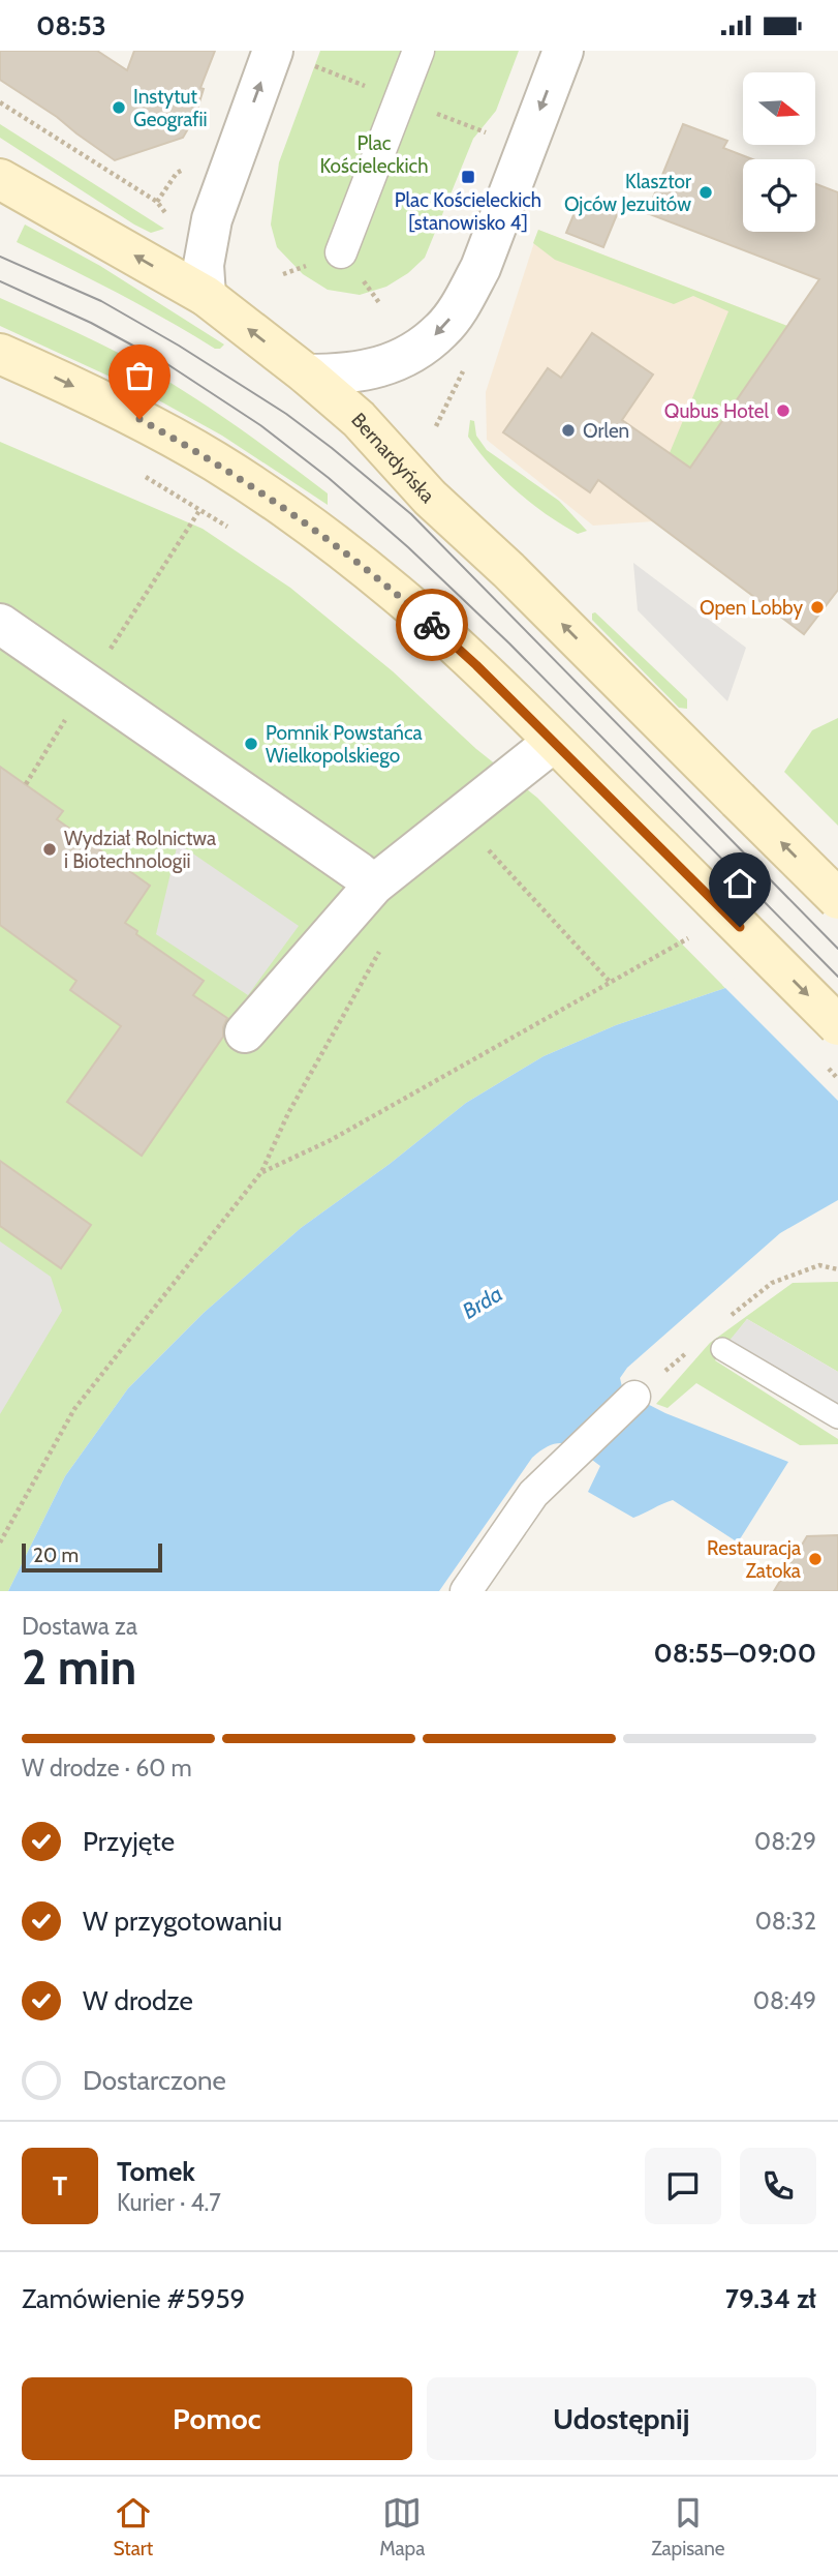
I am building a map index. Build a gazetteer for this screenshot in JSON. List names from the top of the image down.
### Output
{
  "streets": {
    "main road": ["Bernardyńska"]
  },
  "water": ["Brda"],
  "parks": ["Plac Kościeleckich"],
  "places": {
    "other": [
      "Instytut Geografii",
      "Klasztor Ojców Jezuitów",
      "Qubus Hotel",
      "Orlen",
      "Open Lobby",
      "Pomnik Powstańca Wielkopolskiego",
      "Wydział Rolnictwa i Biotechnologii",
      "Restauracja Zatoka"
    ],
    "transit": ["Plac Kościeleckich [stanowisko 4]"]
  },
  "scale_bar": "20 m",
  "north": "right",
  "page": {
    "status": "08:53",
    "scale": "20 m",
    "heading": ["2 min", "Dostawa za", "08:55–09:00"],
    "panel": [
      "Tomek",
      "Kurier · 4.7",
      "Zamówienie #5959",
      "79.34 zł"
    ],
    "bar": "W drodze · 60 m",
    "list": [
      ["Przyjęte", "08:29"],
      ["W przygotowaniu", "08:32"],
      ["W drodze", "08:49"],
      "Dostarczone"
    ],
    "round": "T",
    "buttons": ["Pomoc", "Udostępnij"],
    "tabs": ["Start", "Mapa", "Zapisane"]
  }
}
